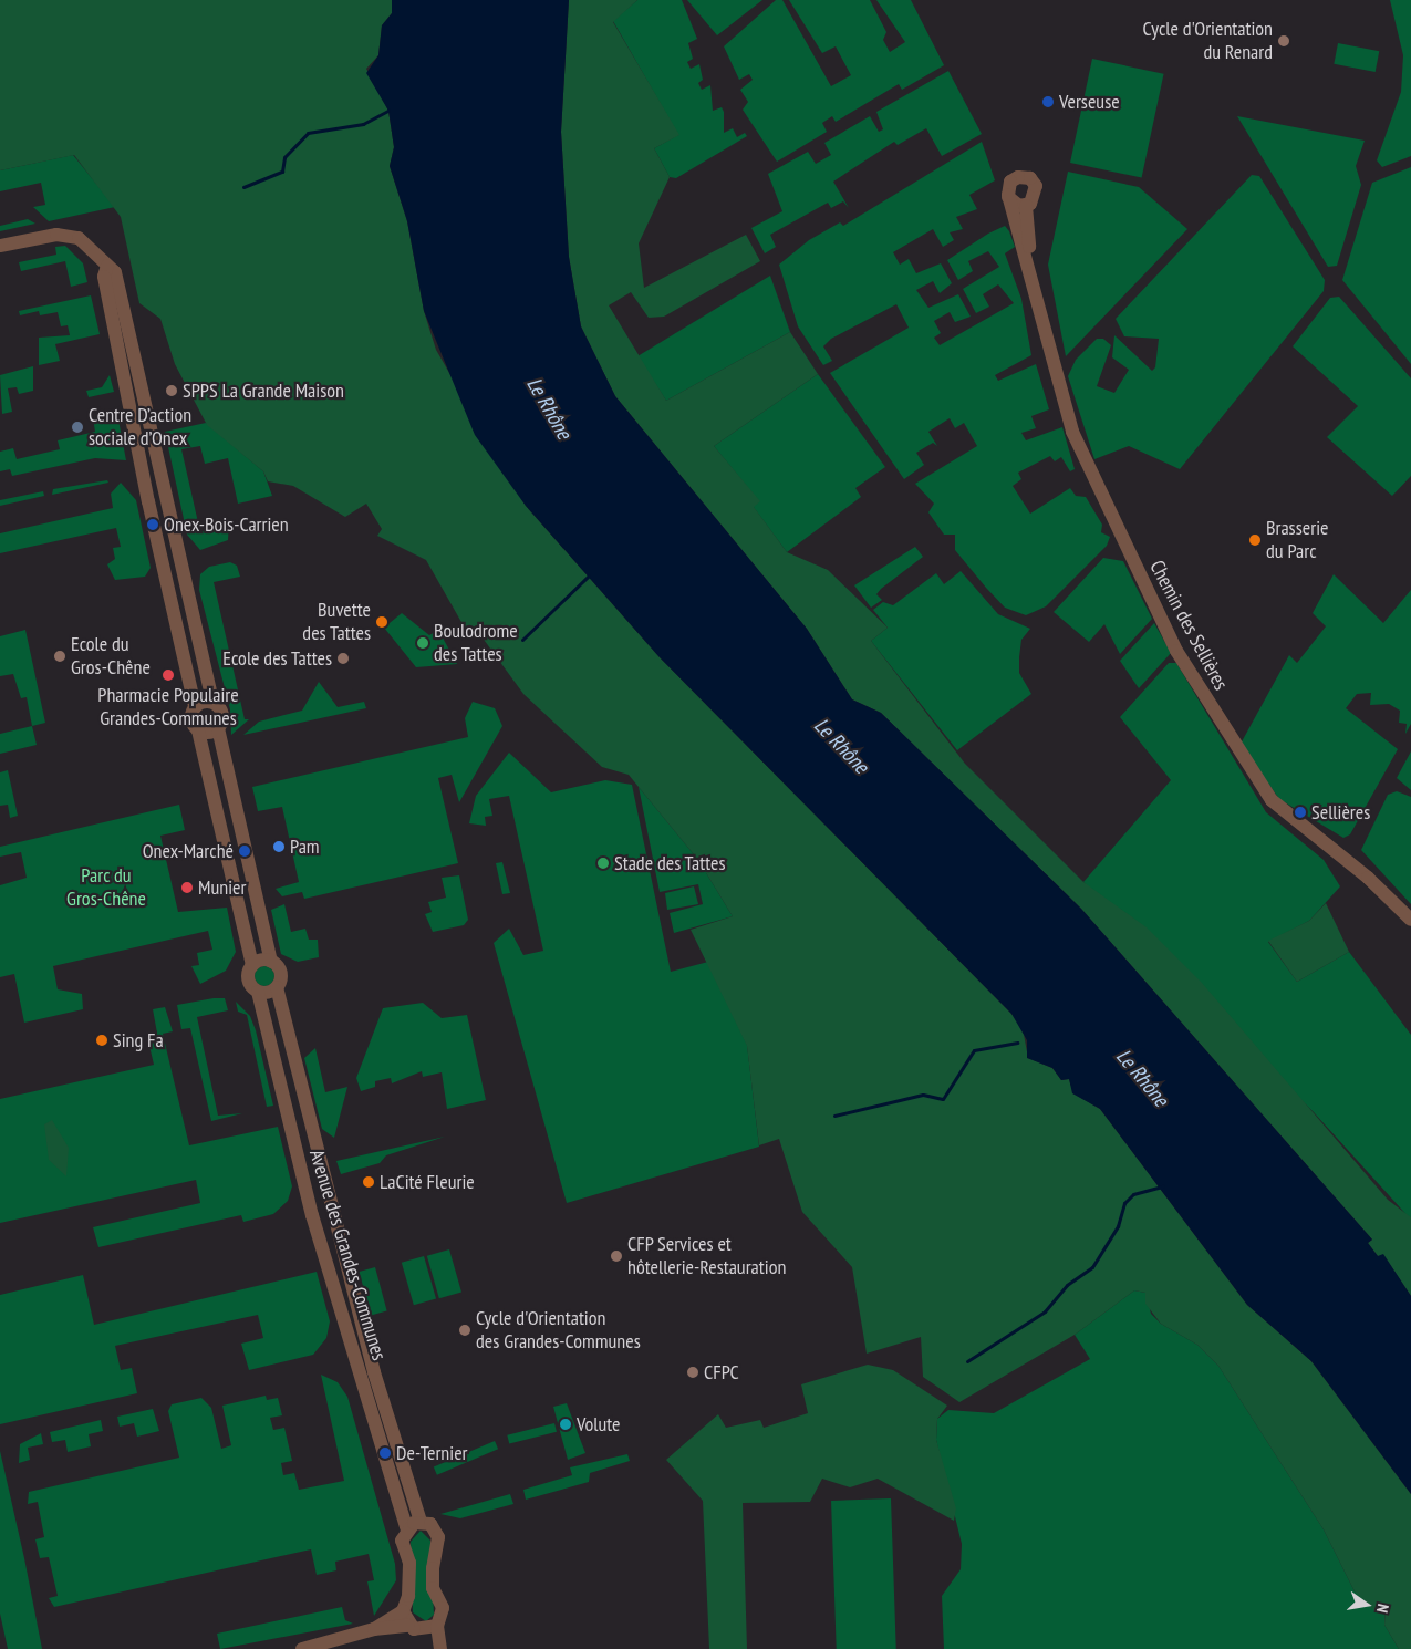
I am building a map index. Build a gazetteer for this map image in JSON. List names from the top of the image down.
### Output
{
  "streets": {
    "street": ["Chemin des Sellières", "Avenue des Grandes-Communes"]
  },
  "water": ["Le Rhône"],
  "parks": ["Parc du Gros-Chêne"],
  "places": [
    "Cycle d'Orientation du Renard",
    "Verseuse",
    "SPPS La Grande Maison",
    "Centre D’action sociale d’Onex",
    "Onex-Bois-Carrien",
    "Brasserie du Parc",
    "Buvette des Tattes",
    "Boulodrome des Tattes",
    "Ecole du Gros-Chêne",
    "Ecole des Tattes",
    "Pharmacie Populaire Grandes-Communes",
    "Sellières",
    "Pam",
    "Onex-Marché",
    "Stade des Tattes",
    "Munier",
    "Sing Fa",
    "LaCité Fleurie",
    "CFP Services et hôtellerie-Restauration",
    "Cycle d'Orientation des Grandes-Communes",
    "CFPC",
    "Volute",
    "De-Ternier"
  ],
  "north": "right"
}
